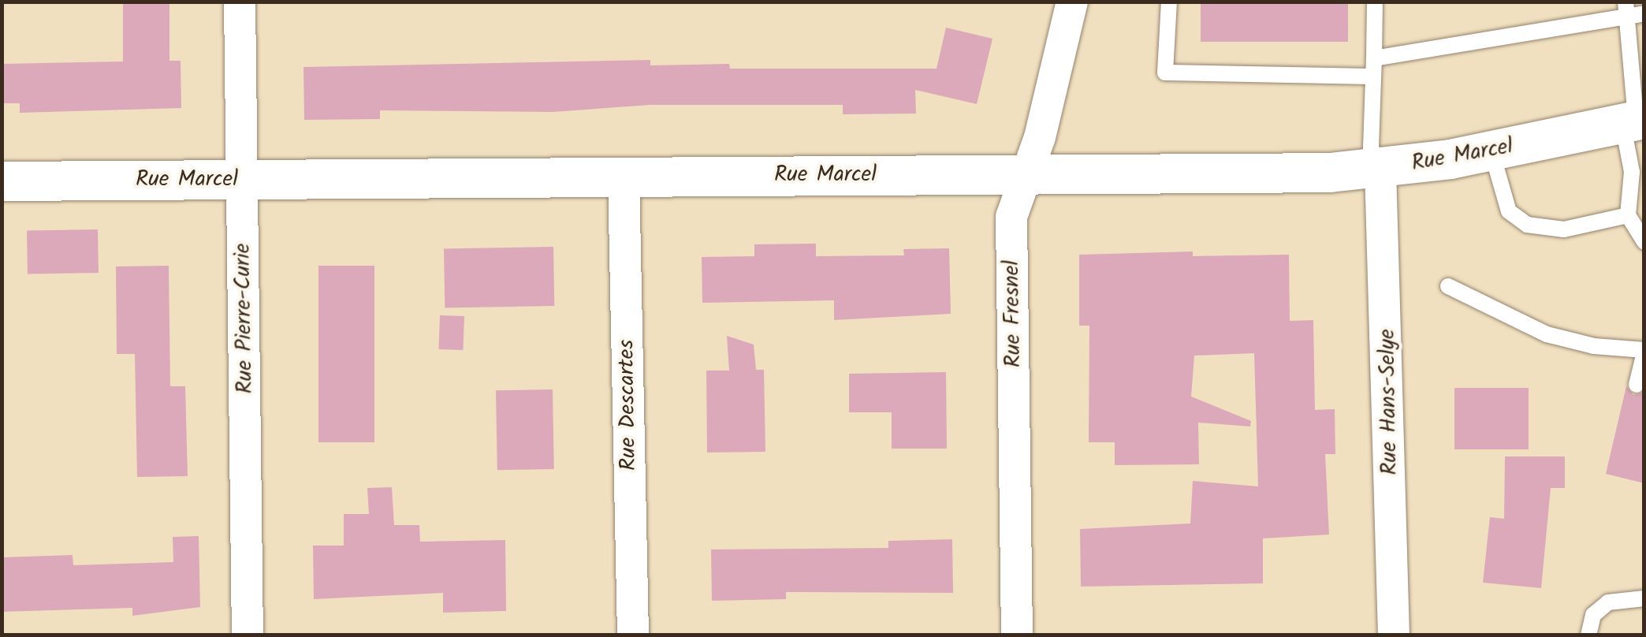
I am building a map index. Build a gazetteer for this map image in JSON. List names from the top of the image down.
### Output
{
  "streets": {
    "street": [
      "Rue Marcel",
      "Rue Fresnel",
      "Rue Pierre-Curie",
      "Rue Hans-Selye",
      "Rue Descartes"
    ]
  },
  "crossings": [
    ["Rue Marcel", "Rue Fresnel"],
    ["Rue Marcel", "Rue Pierre-Curie"],
    ["Rue Marcel", "Rue Hans-Selye"],
    ["Rue Marcel", "Rue Descartes"]
  ]
}
